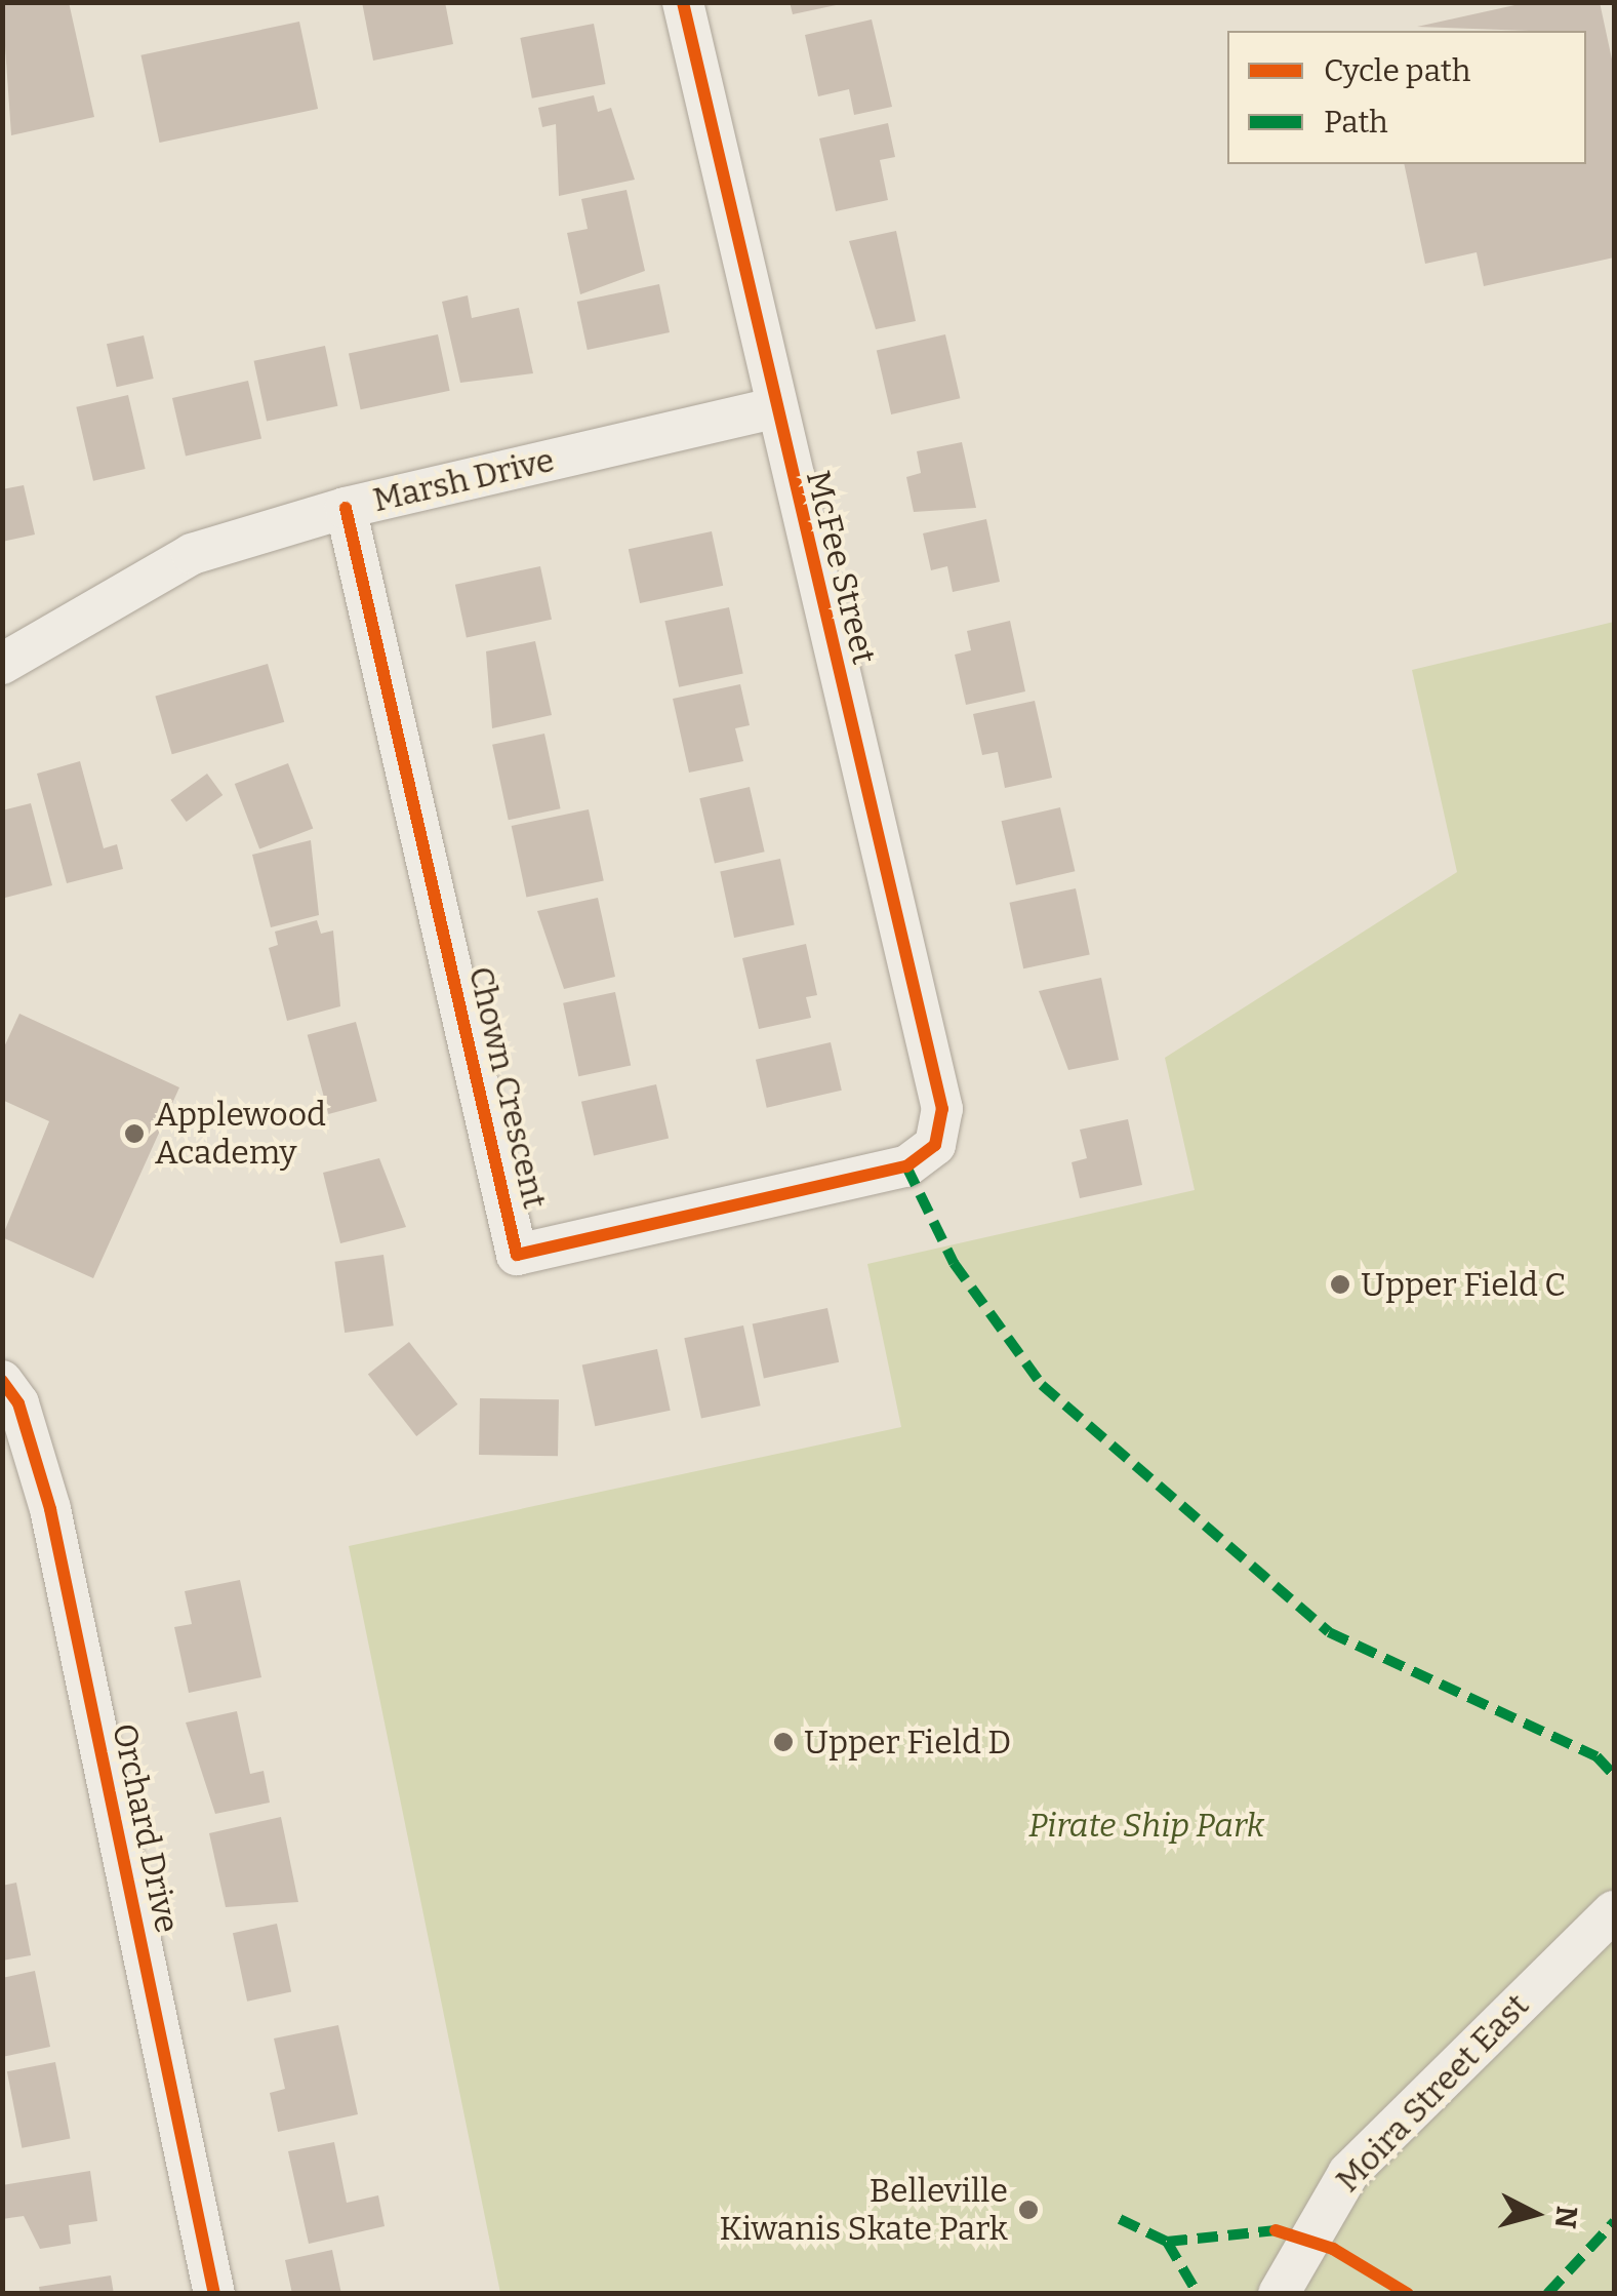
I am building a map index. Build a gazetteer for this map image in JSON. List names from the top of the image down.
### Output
{
  "streets": {
    "street": [
      "Marsh Drive",
      "McFee Street",
      "Chown Crescent",
      "Orchard Drive",
      "Moira Street East"
    ]
  },
  "crossings": [
    ["Marsh Drive", "McFee Street"],
    ["Marsh Drive", "Chown Crescent"],
    ["McFee Street", "Chown Crescent"]
  ],
  "parks": ["Pirate Ship Park"],
  "places": [
    "Applewood Academy",
    "Upper Field C",
    "Upper Field D",
    "Belleville Kiwanis Skate Park"
  ],
  "legend": ["Cycle path", "Path"],
  "north": "right"
}
